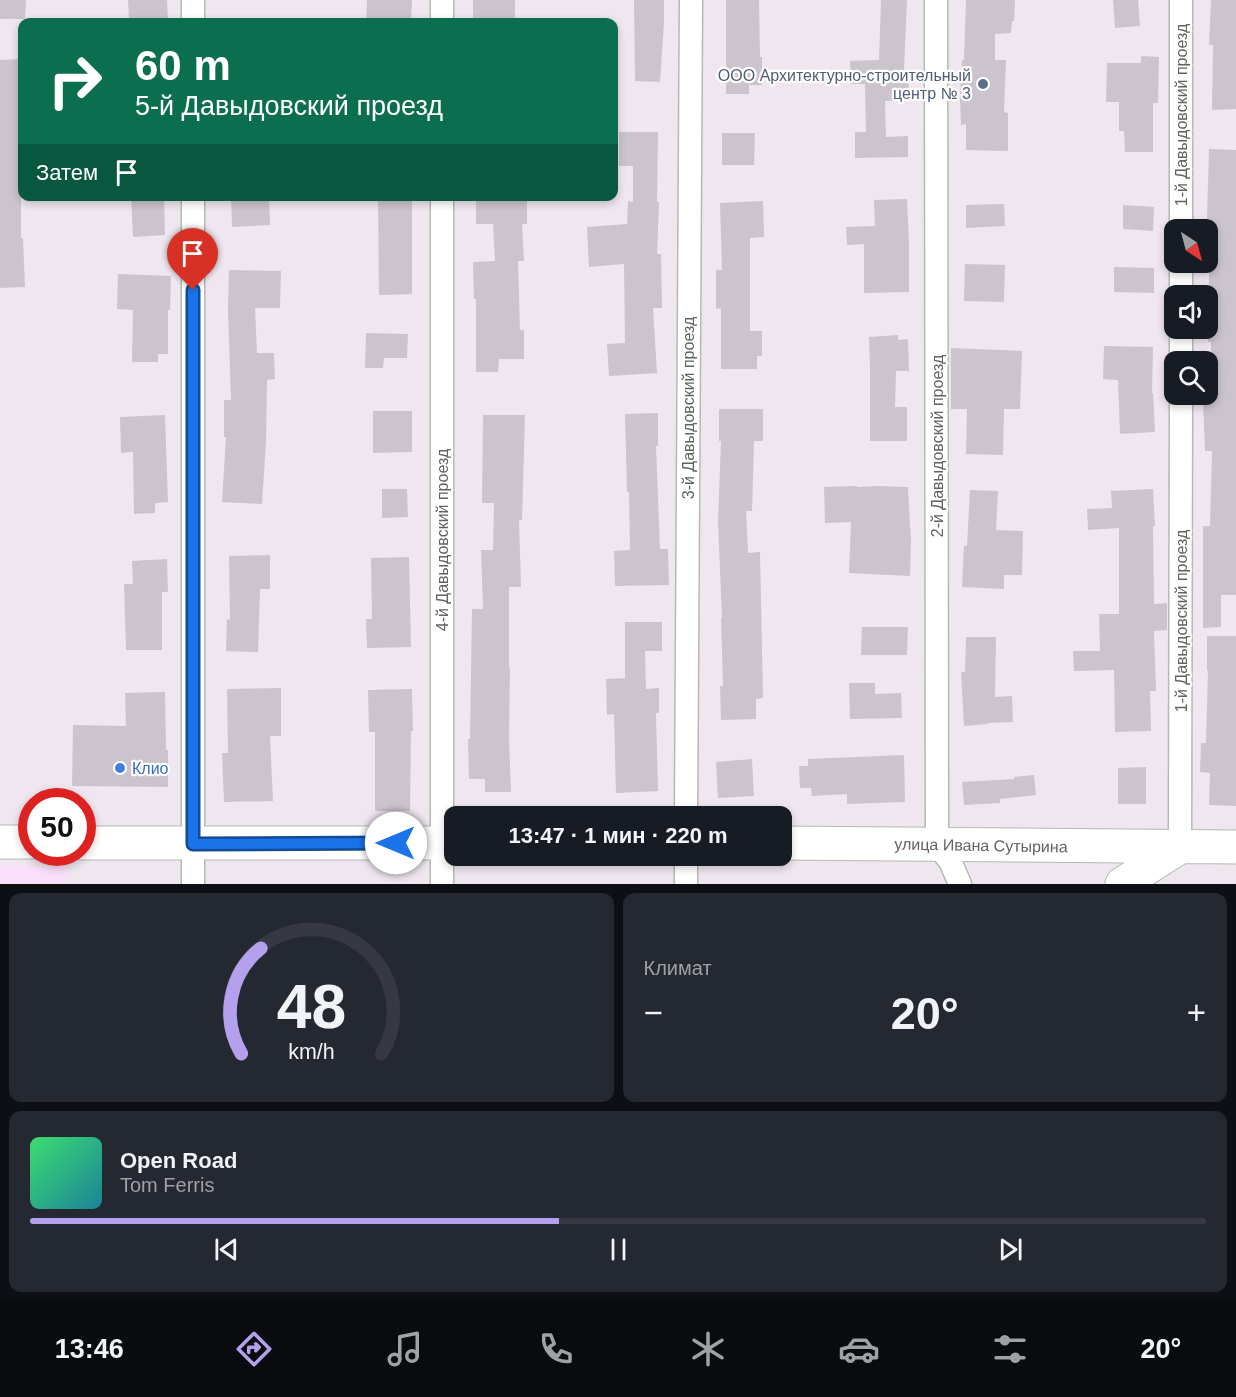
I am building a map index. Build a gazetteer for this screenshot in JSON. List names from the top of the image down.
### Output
{
  "streets": {
    "main road": ["улица Ивана Сутырина"],
    "street": [
      "1-й Давыдовский проезд",
      "3-й Давыдовский проезд",
      "2-й Давыдовский проезд",
      "4-й Давыдовский проезд"
    ]
  },
  "crossings": [
    ["1-й Давыдовский проезд", "улица Ивана Сутырина"],
    ["2-й Давыдовский проезд", "улица Ивана Сутырина"]
  ],
  "places": ["ООО Архитектурно-строительный центр № 3", "Клио"],
  "north": "bottom right",
  "page": {
    "turn": ["60 m", "5-й Давыдовский проезд"],
    "then": "Затем",
    "limit": "50",
    "trip": "13:47 · 1 мин · 220 m",
    "tile": "Климат",
    "heat": ["−", "20°", "+"],
    "song": ["Open Road", "Tom Ferris"],
    "tabs": ["13:46", "20°"],
    "gauge": ["48", "km/h"]
  }
}
